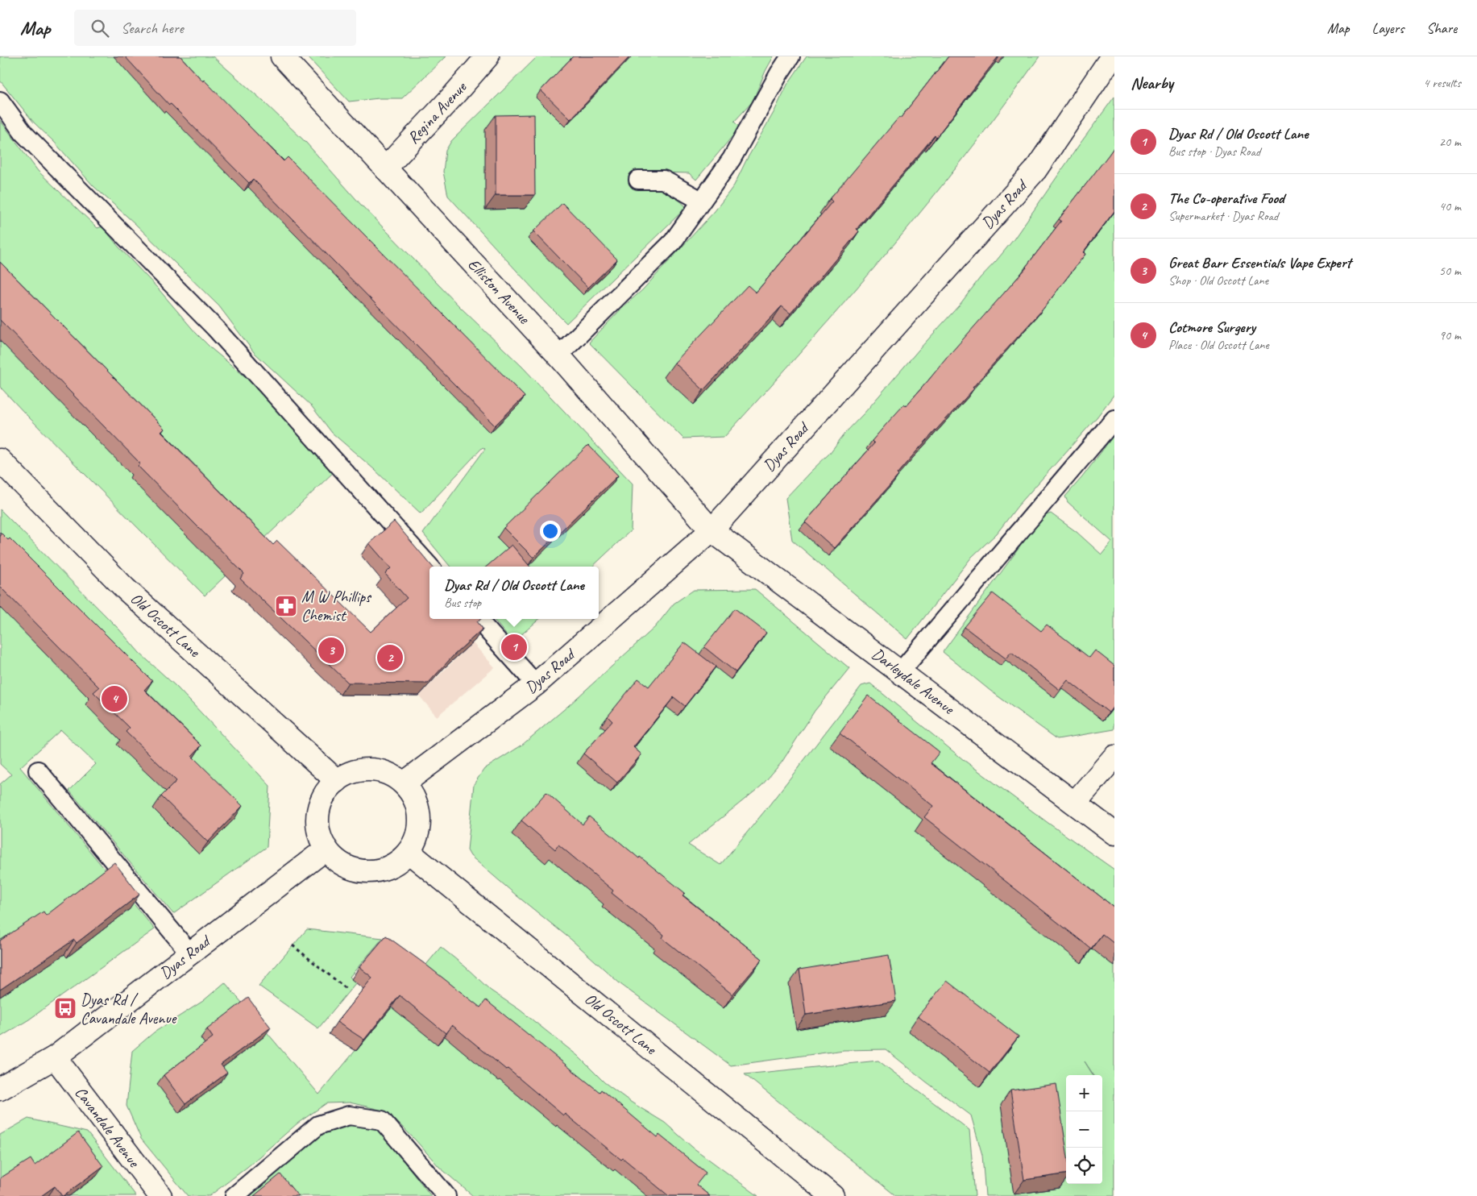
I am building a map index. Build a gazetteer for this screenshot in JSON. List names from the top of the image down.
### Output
{
  "streets": {
    "street": [
      "Regina Avenue",
      "Dyas Road",
      "Elliston Avenue",
      "Old Oscott Lane",
      "Darleydale Avenue",
      "Cavandale Avenue"
    ]
  },
  "crossings": [
    ["Regina Avenue", "Elliston Avenue"],
    ["Dyas Road", "Elliston Avenue"],
    ["Dyas Road", "Old Oscott Lane"],
    ["Dyas Road", "Darleydale Avenue"],
    ["Dyas Road", "Cavandale Avenue"],
    ["Elliston Avenue", "Darleydale Avenue"]
  ],
  "places": {
    "pharmacy": ["M W Phillips Chemist"],
    "bus stop": ["Dyas Rd / Cavandale Avenue"]
  },
  "page": {
    "header": "Map",
    "search": "Search here",
    "nav": ["Map", "Layers", "Share"],
    "heading": ["Nearby", "4 results"],
    "list": [
      {
        "mark": "1",
        "name": "Dyas Rd / Old Oscott Lane",
        "note": "Bus stop · Dyas Road",
        "value": "20 m"
      },
      {
        "mark": "2",
        "name": "The Co-operative Food",
        "note": "Supermarket · Dyas Road",
        "value": "40 m"
      },
      {
        "mark": "3",
        "name": "Great Barr Essentials Vape Expert",
        "note": "Shop · Old Oscott Lane",
        "value": "50 m"
      },
      {
        "mark": "4",
        "name": "Cotmore Surgery",
        "note": "Place · Old Oscott Lane",
        "value": "90 m"
      }
    ],
    "popup": ["Dyas Rd / Old Oscott Lane", "Bus stop"],
    "pins": [
      "1",
      "3",
      "2",
      "4"
    ],
    "map_buttons": ["+", "−"]
  }
}
